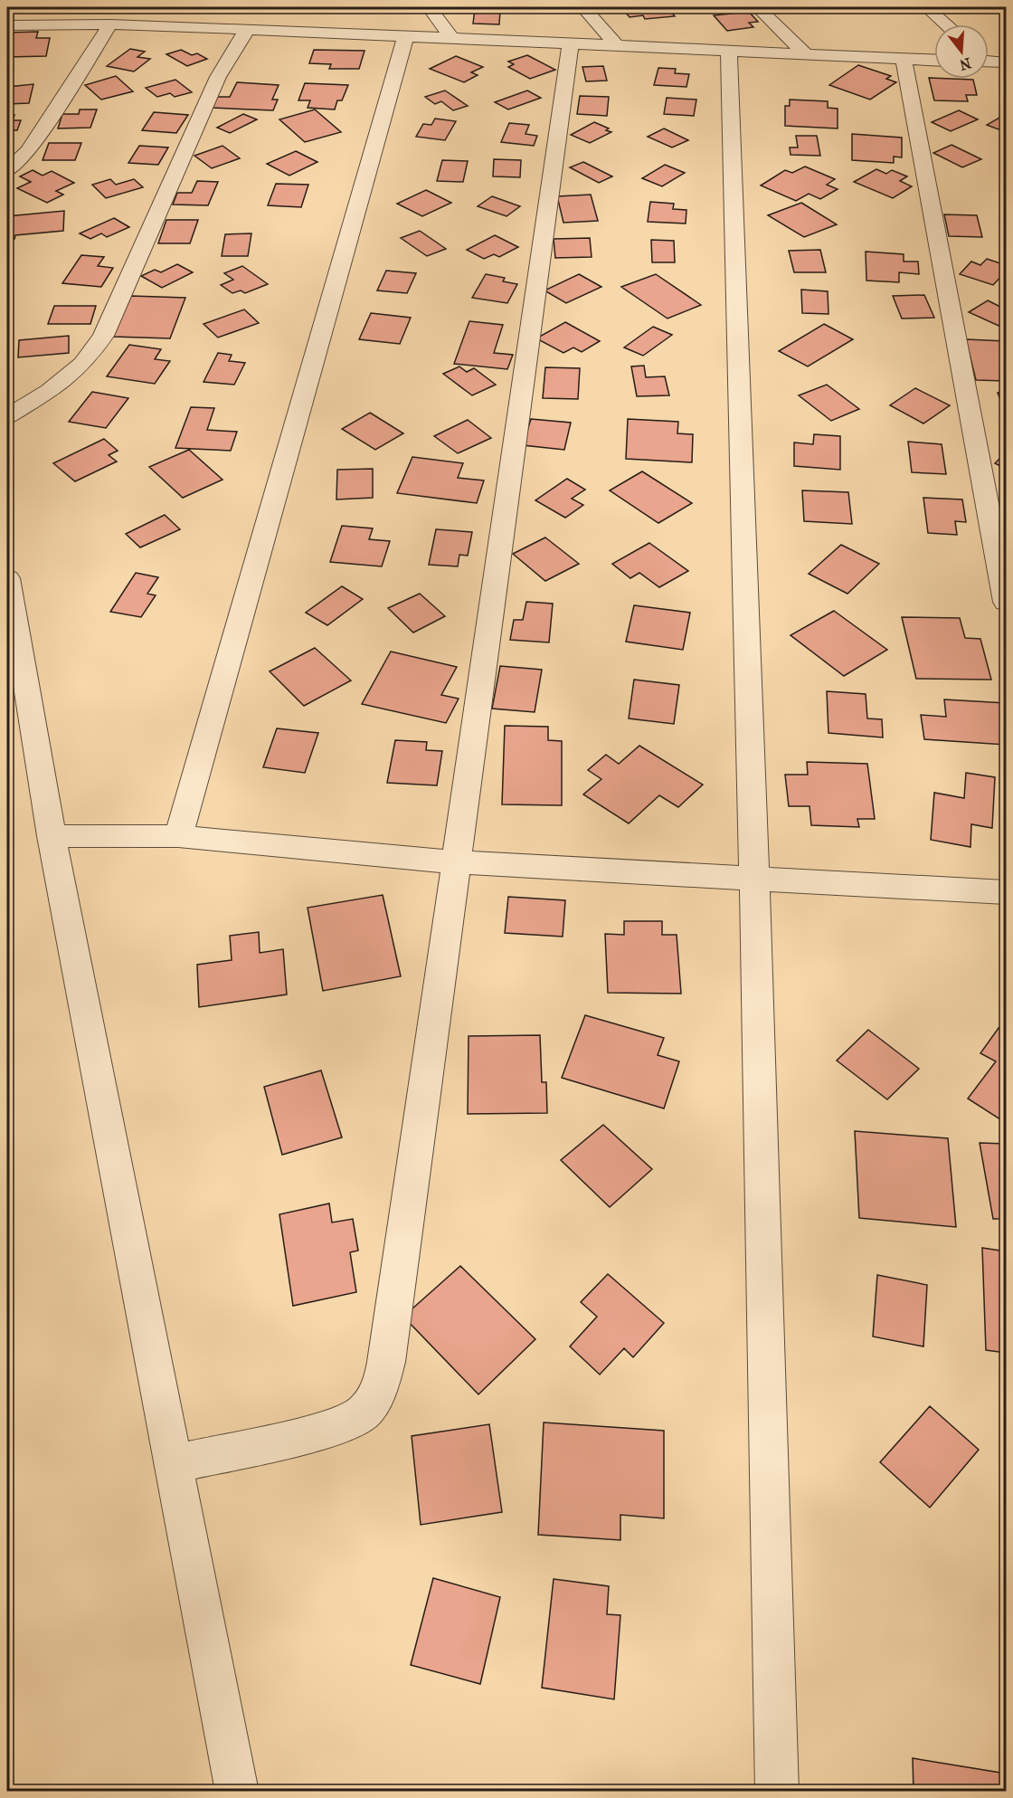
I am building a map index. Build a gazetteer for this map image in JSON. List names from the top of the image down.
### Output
{
  "north": "bottom"
}
